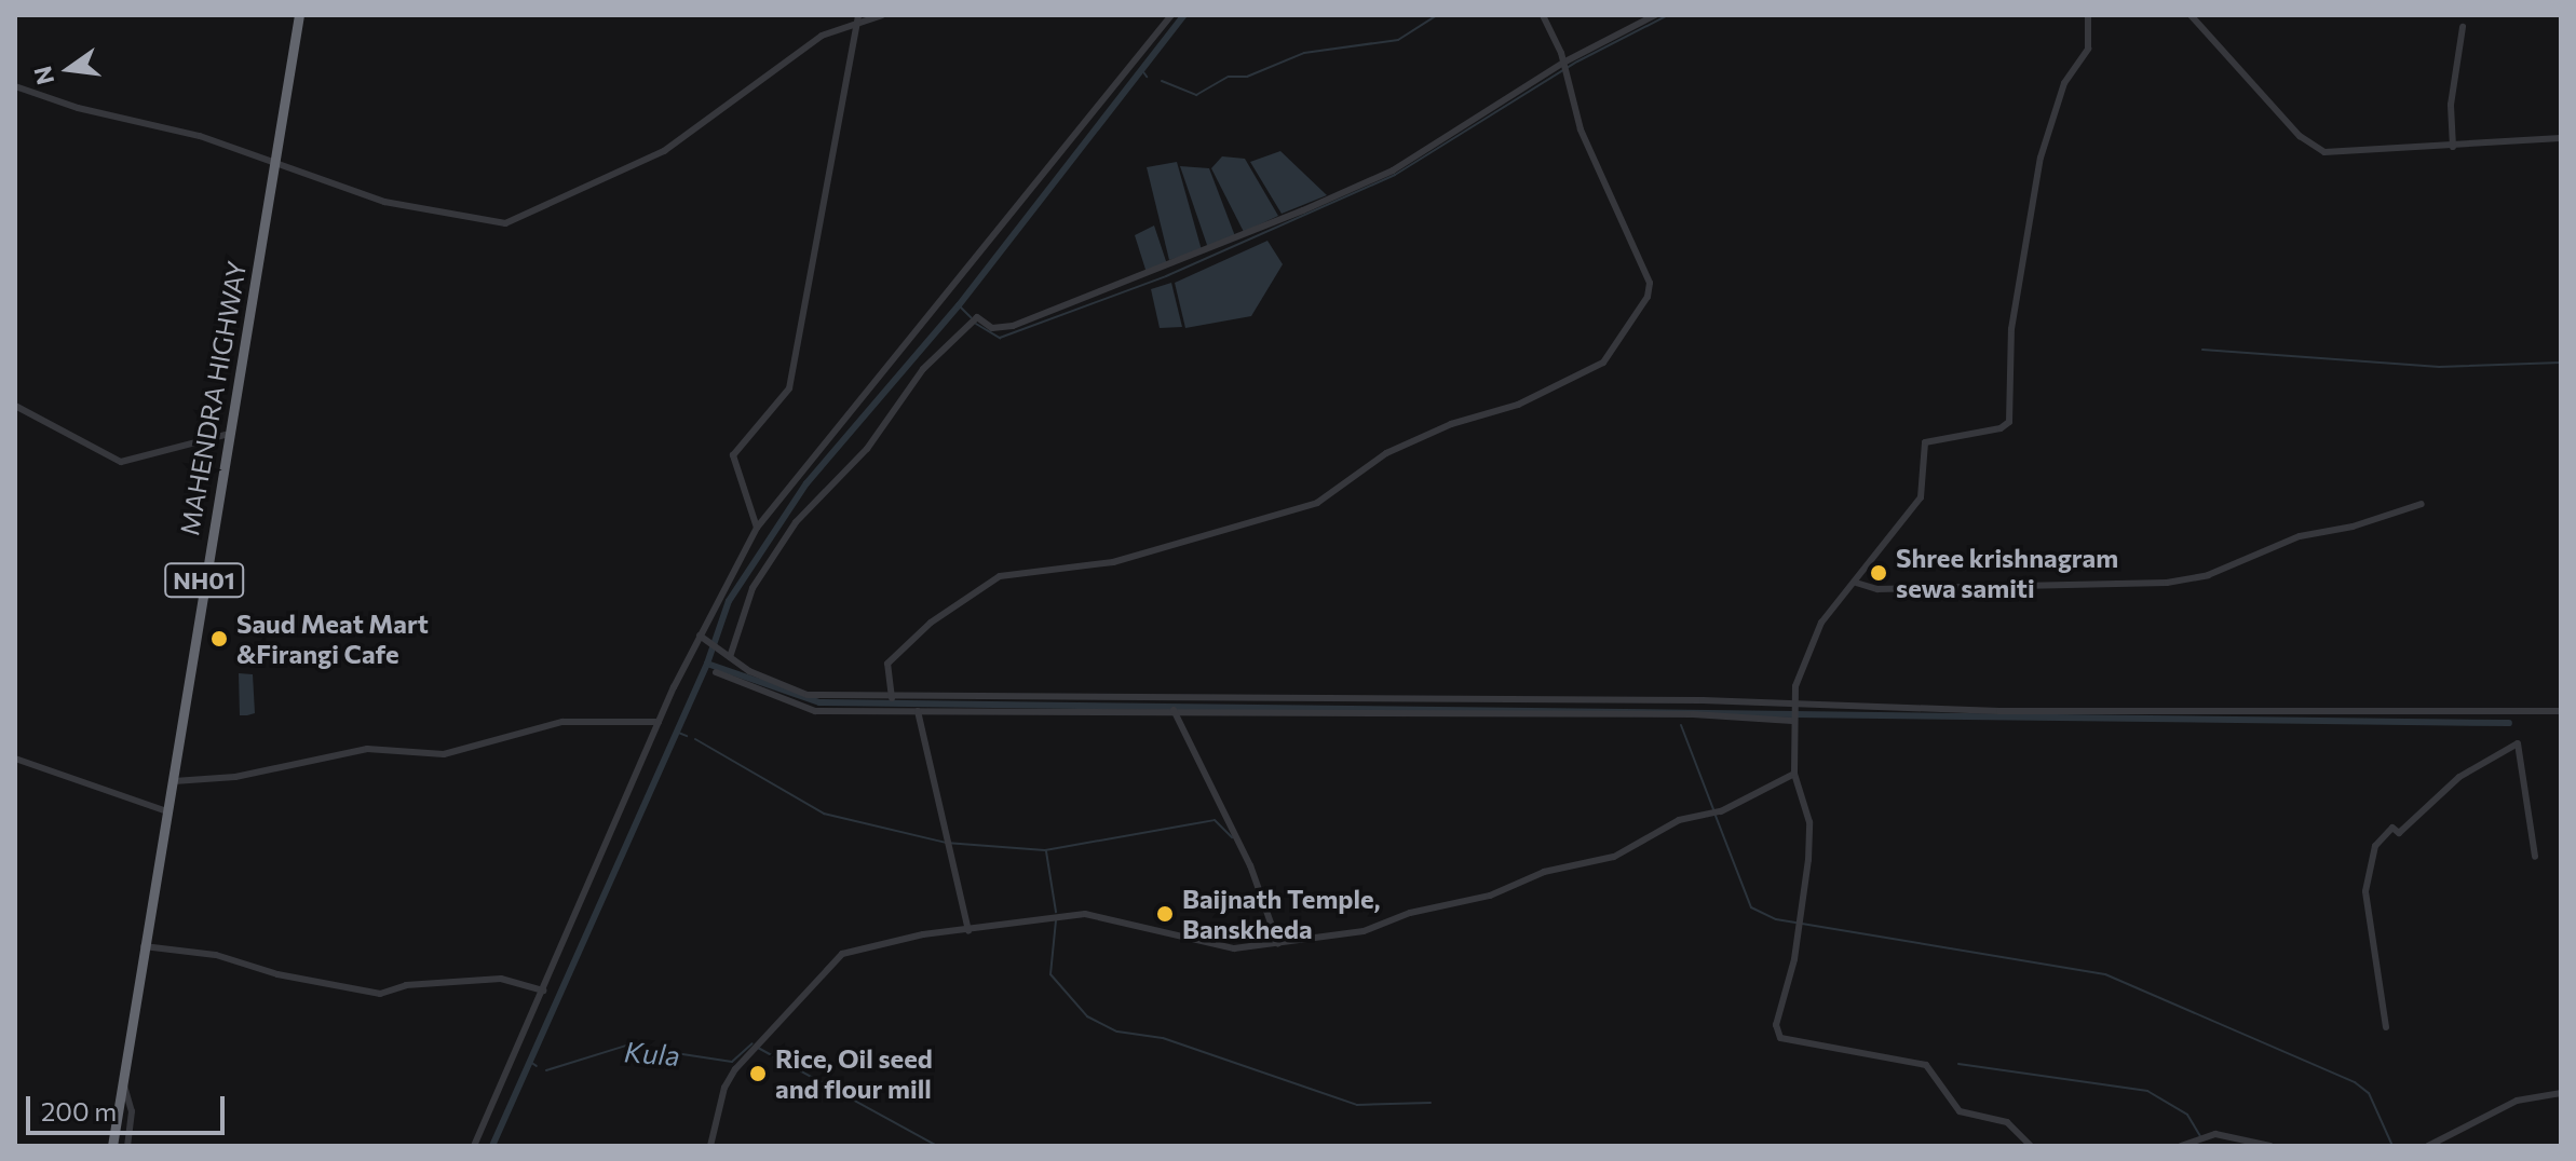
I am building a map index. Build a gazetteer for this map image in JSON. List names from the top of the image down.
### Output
{
  "streets": {
    "highway": ["MAHENDRA HIGHWAY", "NH01"]
  },
  "water": ["Kula"],
  "places": [
    "Shree krishnagram sewa samiti",
    "Saud Meat Mart &Firangi Cafe",
    "Baijnath Temple, Banskheda",
    "Rice, Oil seed and flour mill"
  ],
  "scale_bar": "200 m",
  "north": "left"
}
